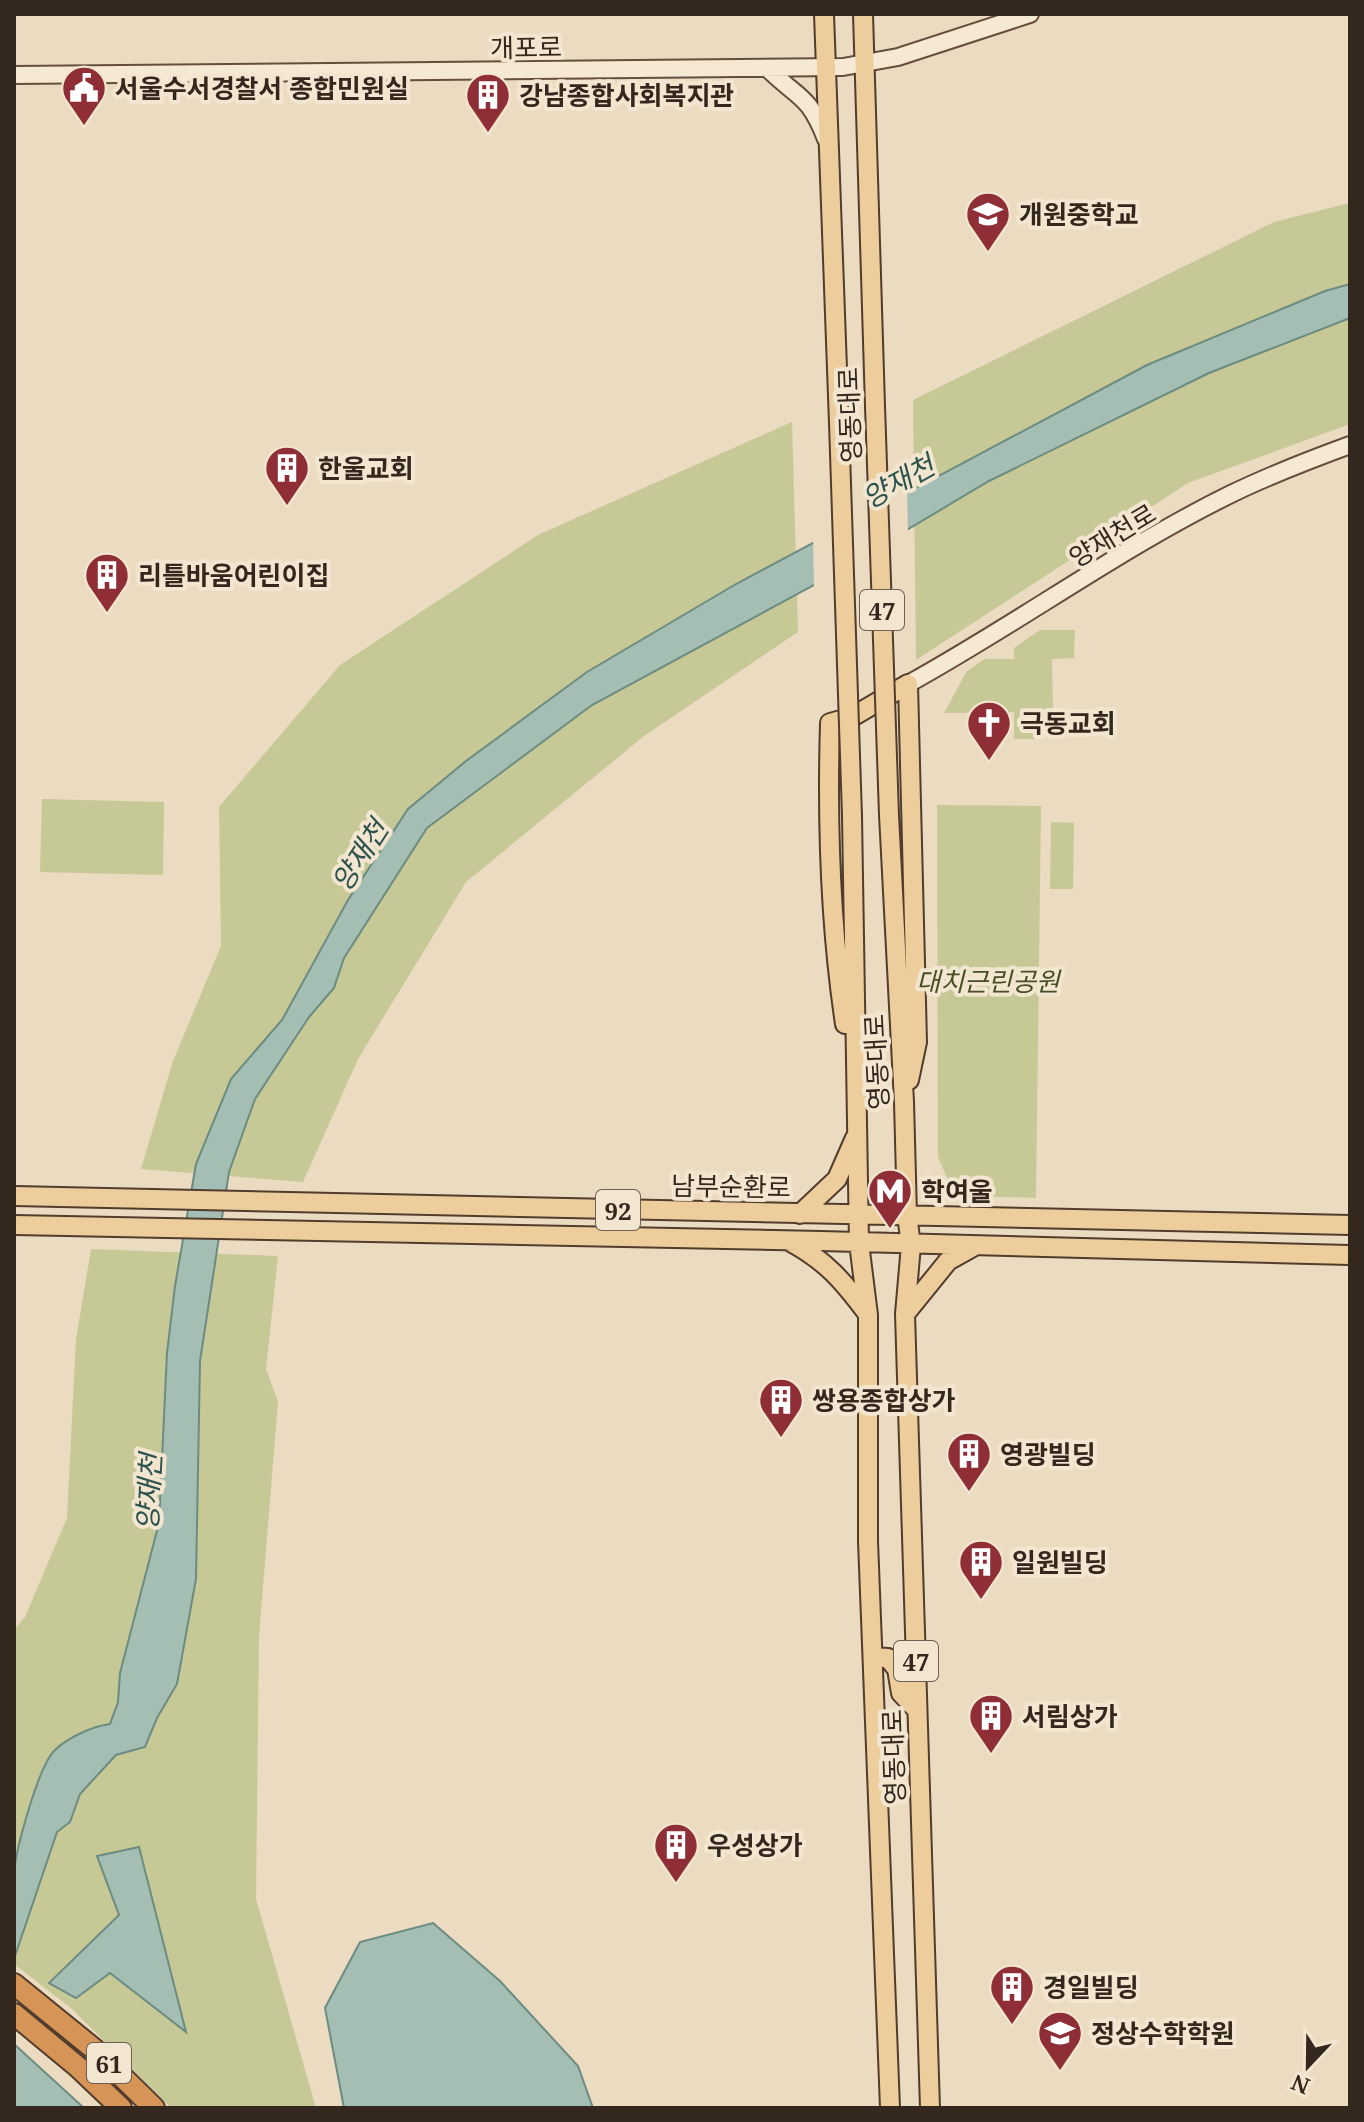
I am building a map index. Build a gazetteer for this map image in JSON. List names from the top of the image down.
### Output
{
  "streets": {
    "highway": ["61"],
    "main road": [
      "영동대로",
      "47",
      "남부순환로",
      "92"
    ],
    "street": ["개포로", "양재천로"]
  },
  "crossings": [
    ["개포로", "영동대로"],
    ["영동대로", "남부순환로"]
  ],
  "water": ["양재천"],
  "parks": ["대치근린공원"],
  "places": {
    "public building": ["서울수서경찰서 종합민원실"],
    "building": [
      "강남종합사회복지관",
      "한울교회",
      "리틀바움어린이집",
      "쌍용종합상가",
      "영광빌딩",
      "일원빌딩",
      "서림상가",
      "우성상가",
      "경일빌딩"
    ],
    "school or university": ["개원중학교", "정상수학학원"],
    "church": ["극동교회"],
    "metro station": ["학여울"]
  },
  "north": "bottom"
}
